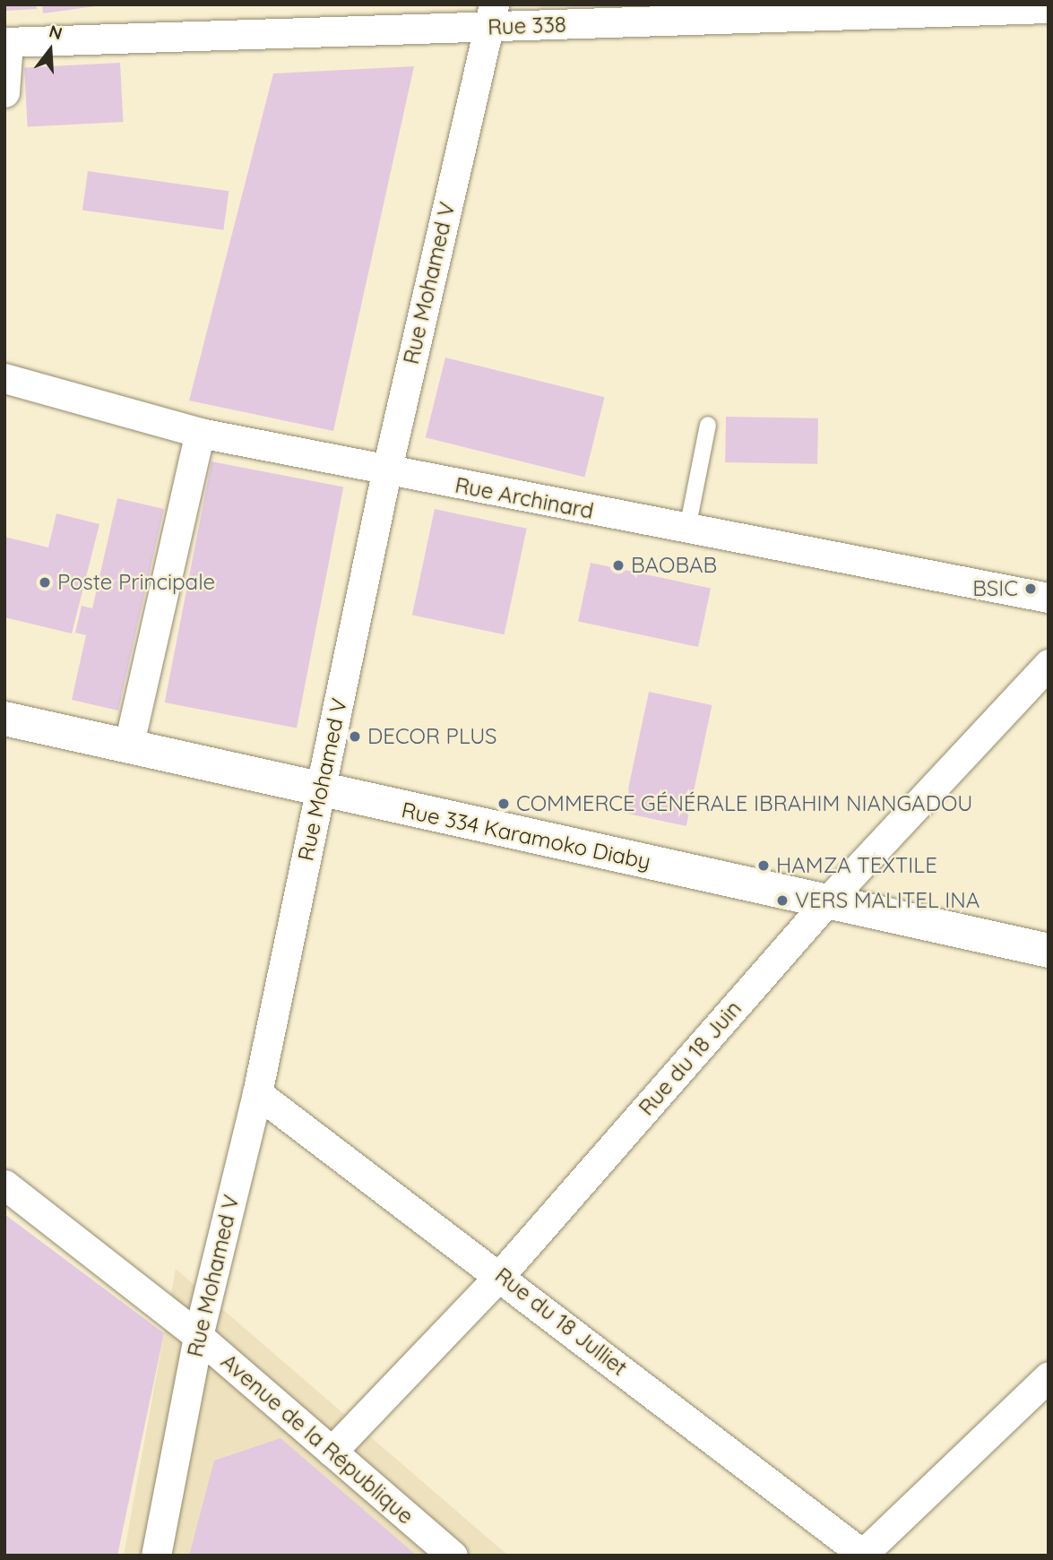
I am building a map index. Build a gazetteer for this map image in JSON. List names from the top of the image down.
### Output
{
  "streets": {
    "main road": ["Rue 334 Karamoko Diaby"],
    "street": [
      "Rue 338",
      "Rue Mohamed V",
      "Rue Archinard",
      "Rue du 18 Juin",
      "Rue du 18 Julliet",
      "Avenue de la République"
    ]
  },
  "crossings": [
    ["Rue 338", "Rue Mohamed V"],
    ["Rue Mohamed V", "Rue Archinard"],
    ["Rue Mohamed V", "Rue 334 Karamoko Diaby"],
    ["Rue Mohamed V", "Rue du 18 Julliet"],
    ["Rue Mohamed V", "Avenue de la République"],
    ["Rue 334 Karamoko Diaby", "Rue du 18 Juin"],
    ["Rue du 18 Juin", "Rue du 18 Julliet"],
    ["Rue du 18 Juin", "Avenue de la République"]
  ],
  "places": [
    "BAOBAB",
    "Poste Principale",
    "BSIC",
    "DECOR PLUS",
    "COMMERCE GÉNÉRALE IBRAHIM NIANGADOU",
    "HAMZA TEXTILE",
    "VERS MALITEL INA"
  ],
  "north": "top"
}
